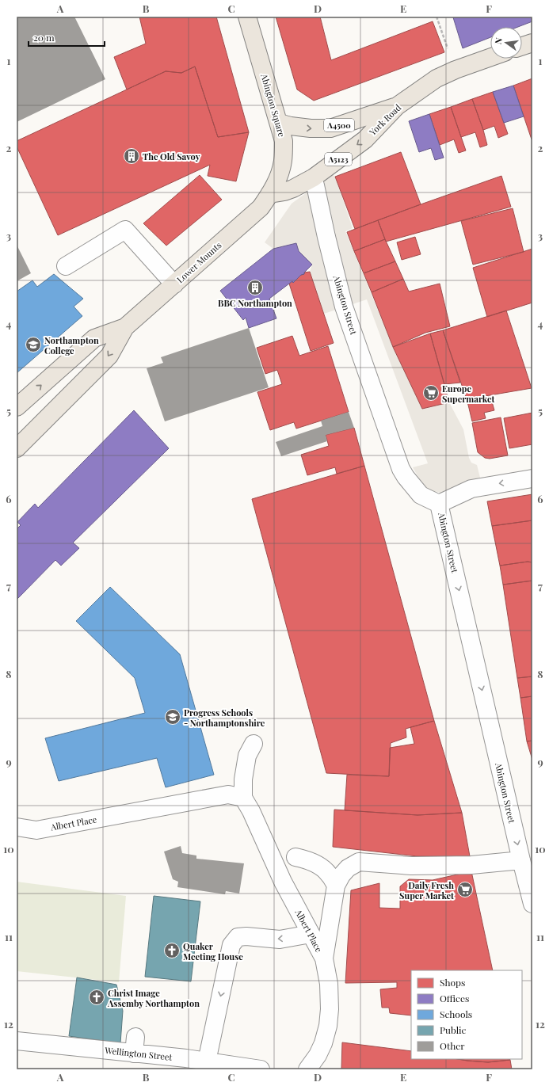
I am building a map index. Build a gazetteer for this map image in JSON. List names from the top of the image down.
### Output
{
  "streets": {
    "main road": [
      "Abington Square",
      "York Road",
      "A4500",
      "A5123",
      "Lower Mounts"
    ],
    "street": ["Abington Street", "Albert Place", "Wellington Street"]
  },
  "crossings": [
    ["Abington Square", "York Road"],
    ["Abington Square", "A4500"],
    ["Abington Square", "Lower Mounts"],
    ["York Road", "A4500"],
    ["York Road", "Lower Mounts"]
  ],
  "one_way": ["York Road", "Abington Street"],
  "places": {
    "building": ["The Old Savoy", "BBC Northampton"],
    "school or university": ["Northampton College", "Progress Schools - Northamptonshire"],
    "supermarket": ["Europe Supermarket", "Daily Fresh Super Market"],
    "church": ["Quaker Meeting House", "Christ Image Assemby Northampton"]
  },
  "legend": [
    "Shops",
    "Offices",
    "Schools",
    "Public",
    "Other"
  ],
  "scale_bar": "20 m",
  "north": "left",
  "grid": {
    "columns": [
      "A",
      "B",
      "C",
      "D",
      "E",
      "F"
    ],
    "rows": [
      "1",
      "2",
      "3",
      "4",
      "5",
      "6",
      "7",
      "8",
      "9",
      "10",
      "11",
      "12"
    ]
  }
}
